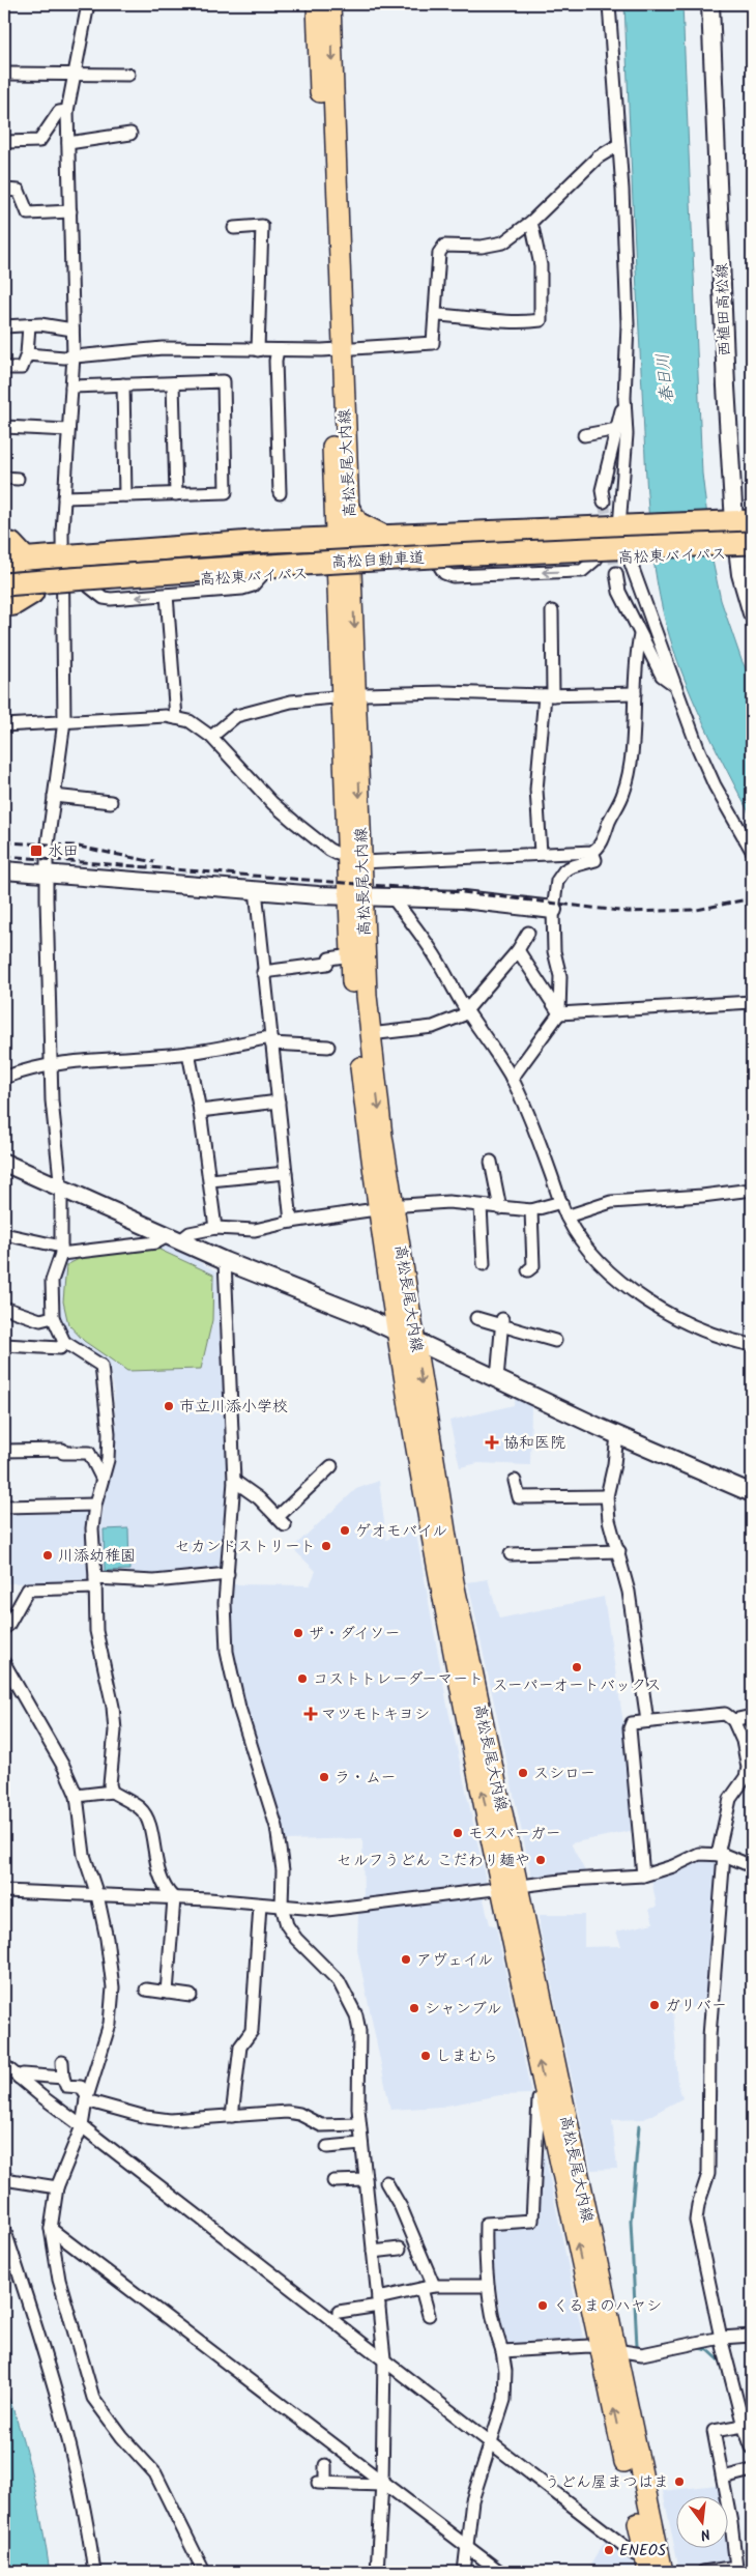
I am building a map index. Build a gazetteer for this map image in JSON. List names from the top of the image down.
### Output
{
  "streets": {
    "highway": ["高松東バイパス", "高松自動車道"],
    "main road": ["高松長尾大内線"],
    "street": ["西植田高松線"]
  },
  "crossings": [
    ["西植田高松線", "高松東バイパス"],
    ["西植田高松線", "高松自動車道"],
    ["高松長尾大内線", "高松東バイパス"],
    ["高松東バイパス", "高松自動車道"]
  ],
  "water": ["春日川"],
  "places": {
    "transit": ["水田"],
    "other": [
      "市立川添小学校",
      "ゲオモバイル",
      "セカンドストリート",
      "川添幼稚園",
      "ザ・ダイソー",
      "スーパーオートバックス",
      "コストトレーダーマート",
      "スシロー",
      "ラ・ムー",
      "モスバーガー",
      "セルフうどん こだわり麺や",
      "アヴェイル",
      "ガリバー",
      "シャンブル",
      "しまむら",
      "くるまのハヤシ",
      "うどん屋まつはま",
      "ENEOS"
    ],
    "health": ["協和医院", "マツモトキヨシ"]
  },
  "north": "bottom"
}
